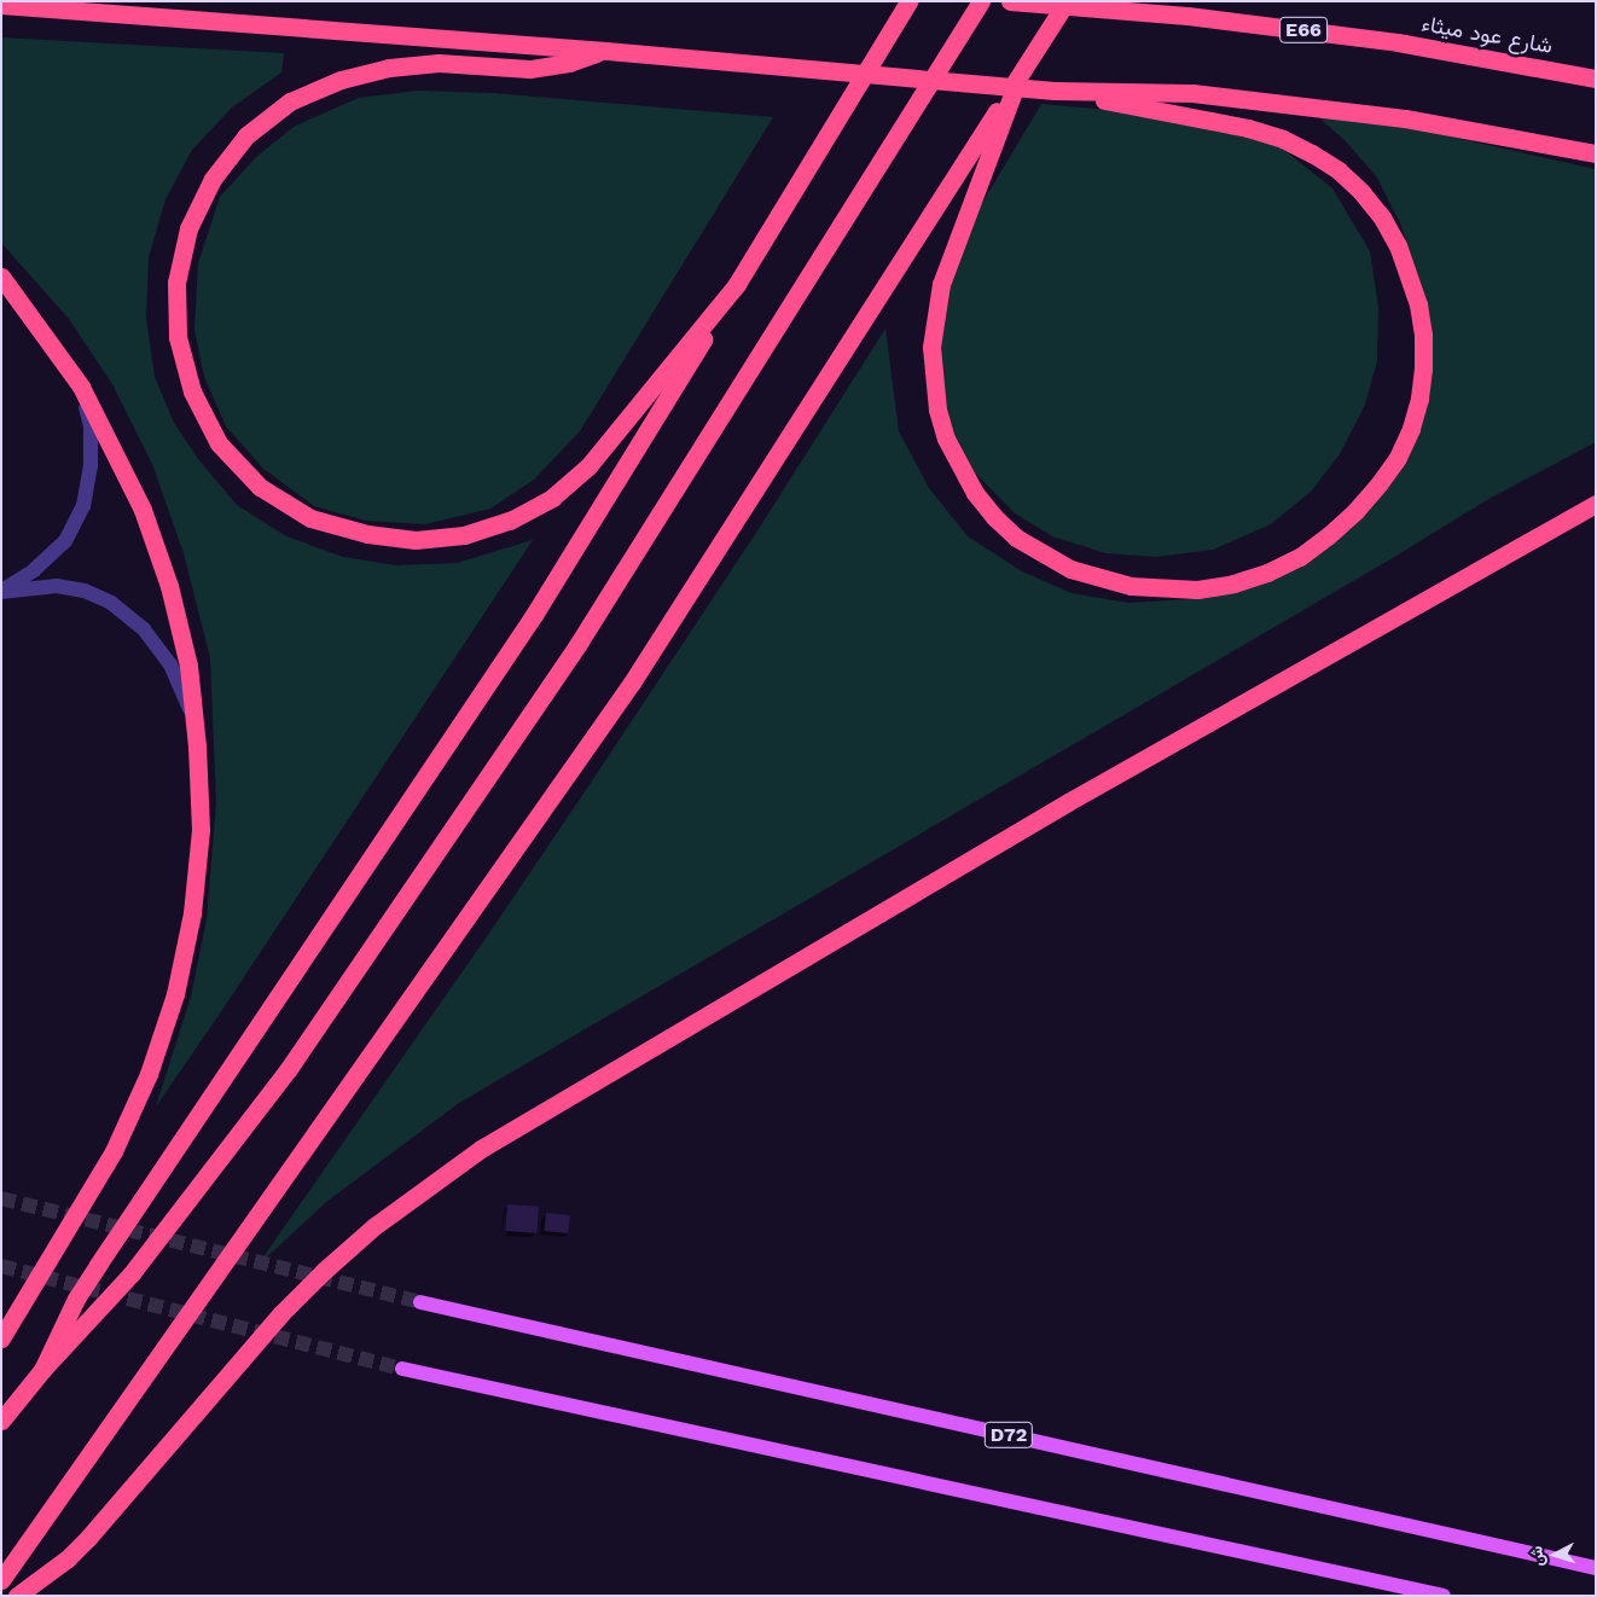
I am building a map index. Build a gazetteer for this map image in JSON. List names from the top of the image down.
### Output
{
  "streets": {
    "highway": ["E66", "شارع عود ميثاء"],
    "main road": ["D72"]
  },
  "north": "left"
}
